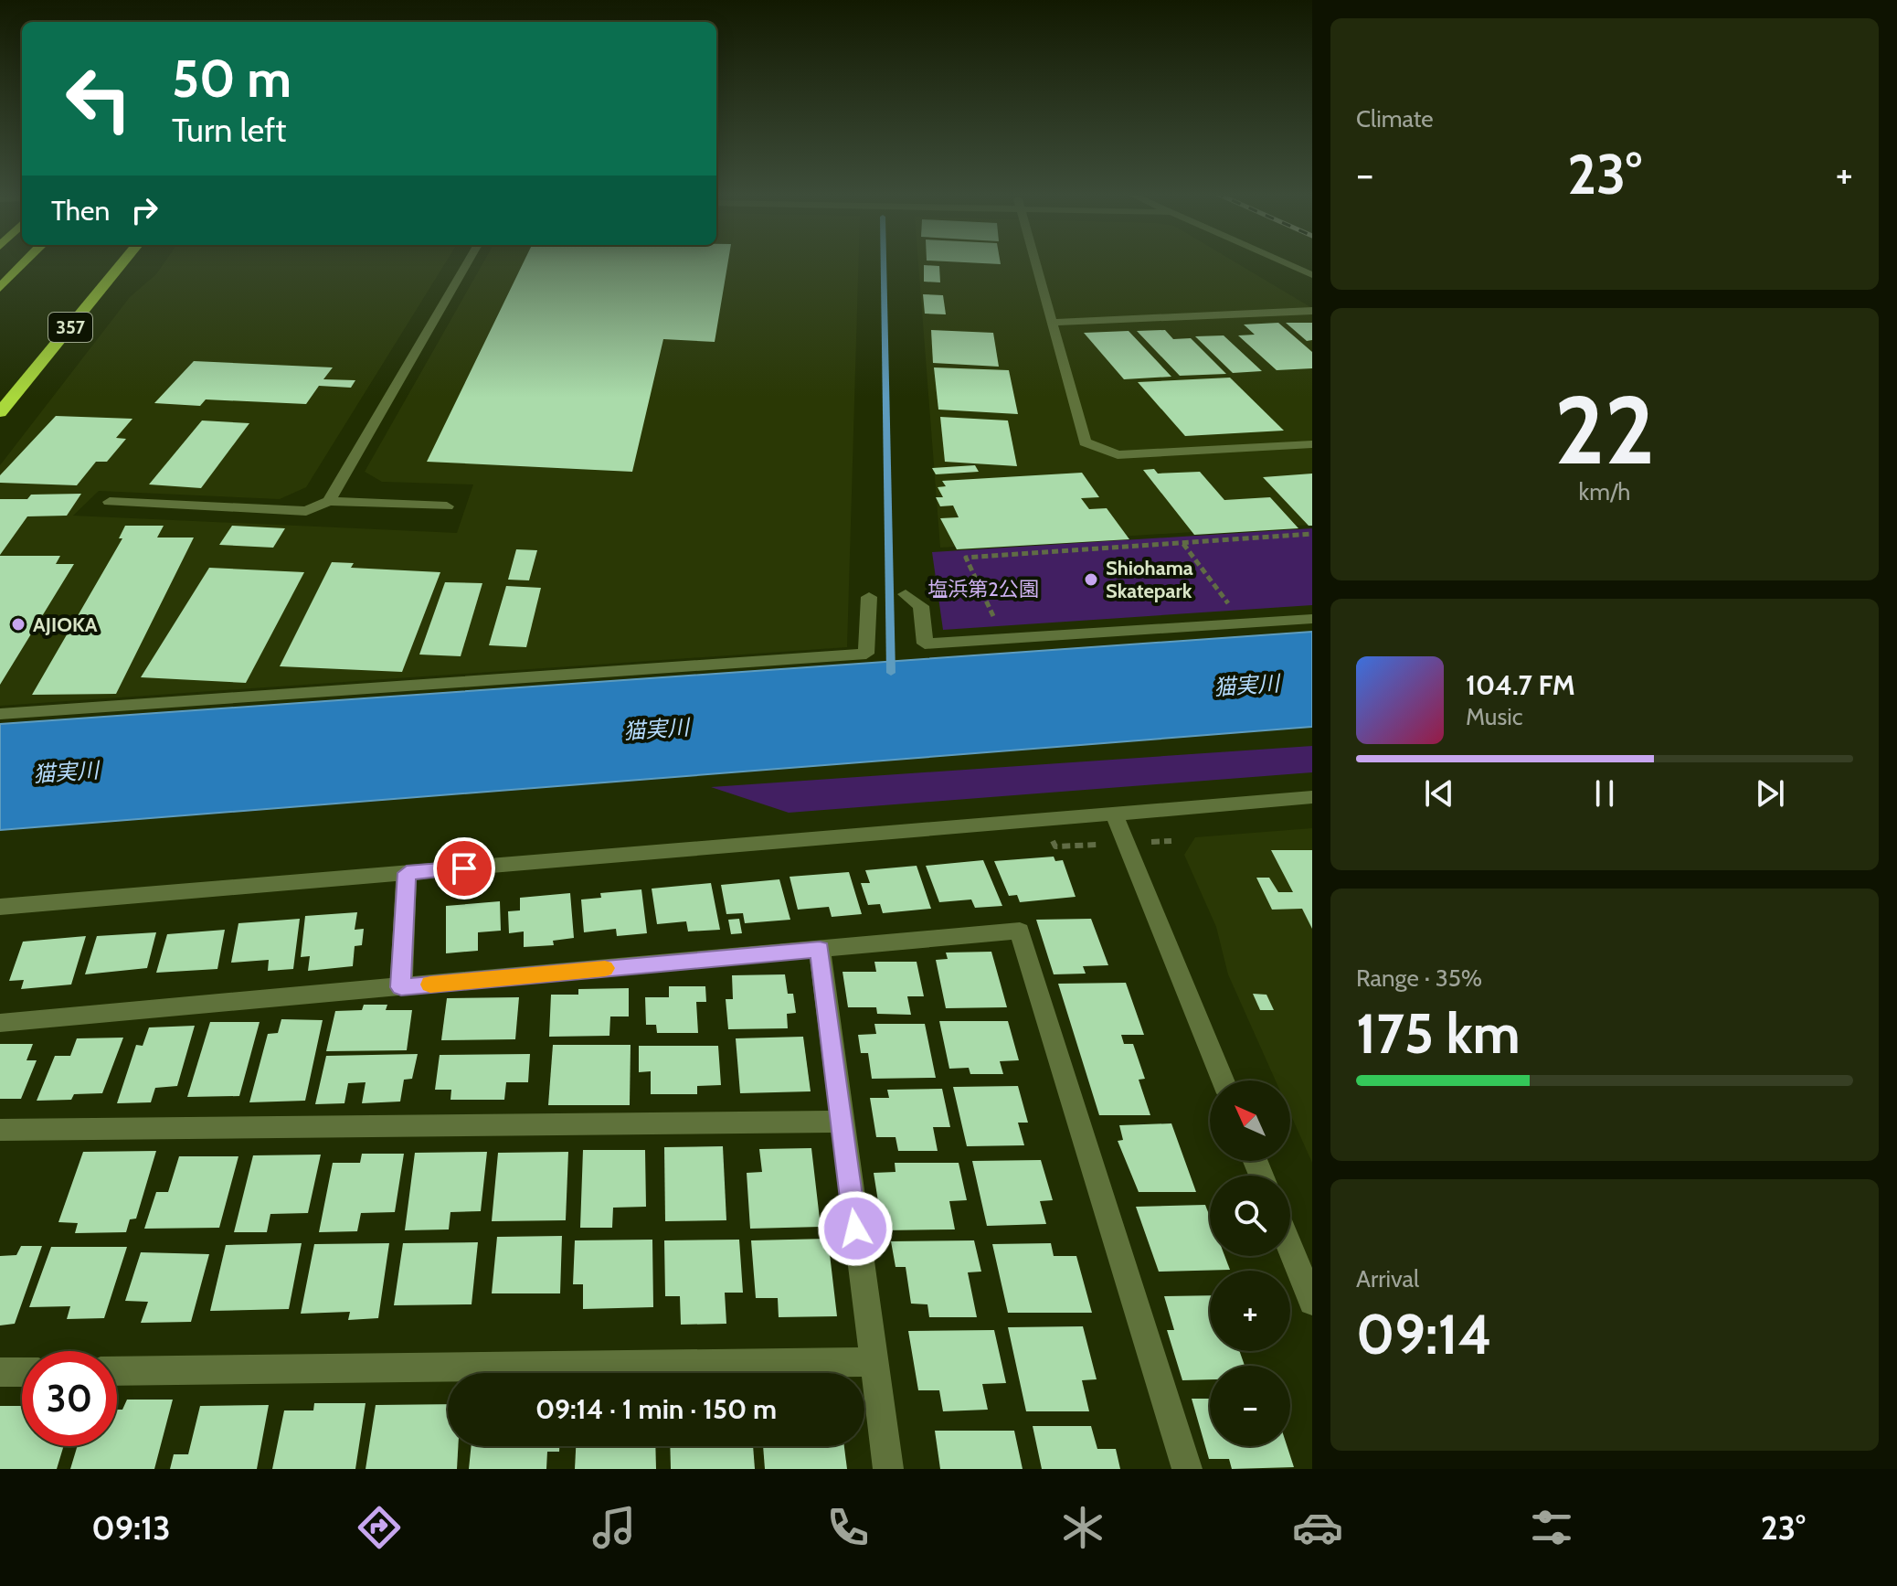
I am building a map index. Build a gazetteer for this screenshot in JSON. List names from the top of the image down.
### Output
{
  "streets": {
    "highway": ["357"]
  },
  "water": ["猫実川"],
  "parks": ["塩浜第2公園"],
  "places": ["Shiohama Skatepark", "AJIOKA"],
  "north": "top left",
  "page": {
    "tile": [
      "Climate",
      ["22", "km/h"],
      ["Range · 35%", "175 km"],
      ["Arrival", "09:14"]
    ],
    "turn": ["50 m", "Turn left"],
    "heat": ["−", "23°", "+"],
    "then": "Then",
    "song": ["104.7 FM", "Music"],
    "map_buttons": ["+", "−"],
    "limit": "30",
    "trip": "09:14 · 1 min · 150 m",
    "tabs": ["09:13", "23°"]
  }
}
